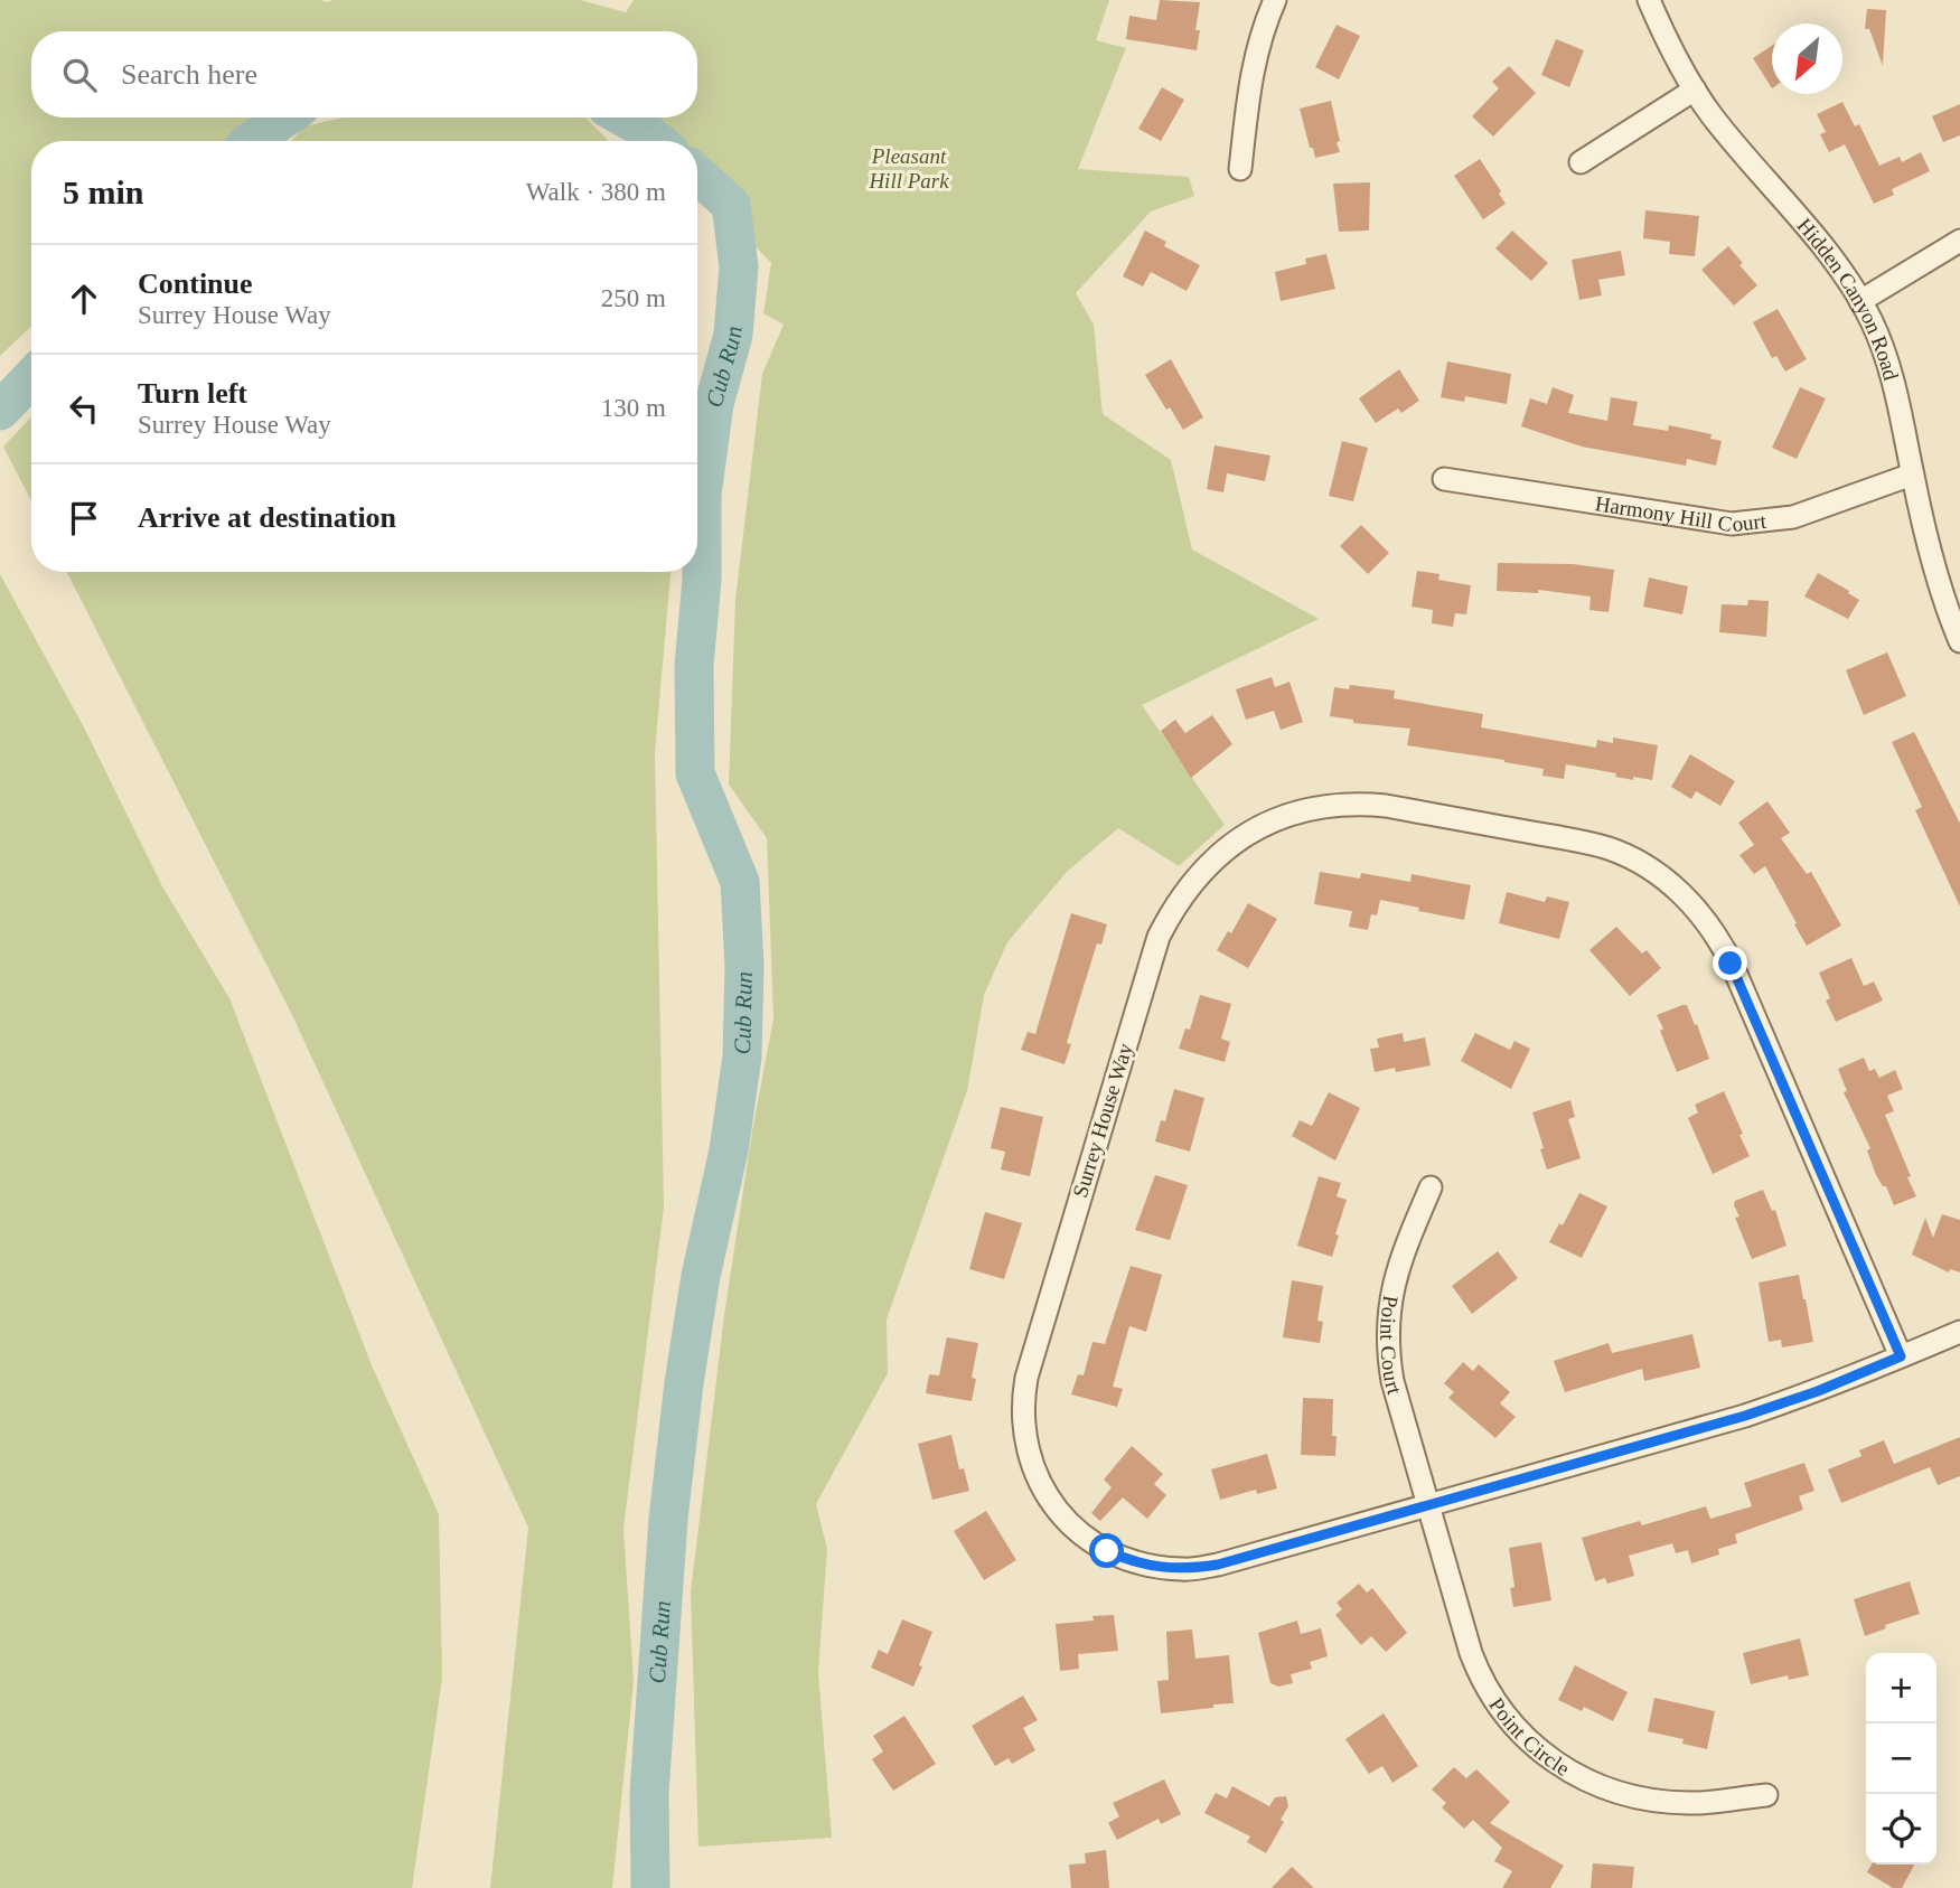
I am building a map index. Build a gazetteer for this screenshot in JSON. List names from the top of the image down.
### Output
{
  "streets": {
    "street": [
      "Hidden Canyon Road",
      "Harmony Hill Court",
      "Surrey House Way",
      "Point Court",
      "Point Circle"
    ]
  },
  "crossings": [
    ["Hidden Canyon Road", "Harmony Hill Court"],
    ["Surrey House Way", "Point Court"],
    ["Surrey House Way", "Point Circle"],
    ["Point Court", "Point Circle"]
  ],
  "water": ["Cub Run"],
  "parks": ["Pleasant Hill Park"],
  "north": "bottom left",
  "page": {
    "search": "Search here",
    "heading": ["5 min", "Walk · 380 m"],
    "list": [
      ["Continue", "Surrey House Way", "250 m"],
      ["Turn left", "Surrey House Way", "130 m"],
      "Arrive at destination"
    ],
    "map_buttons": ["+", "−"]
  }
}
